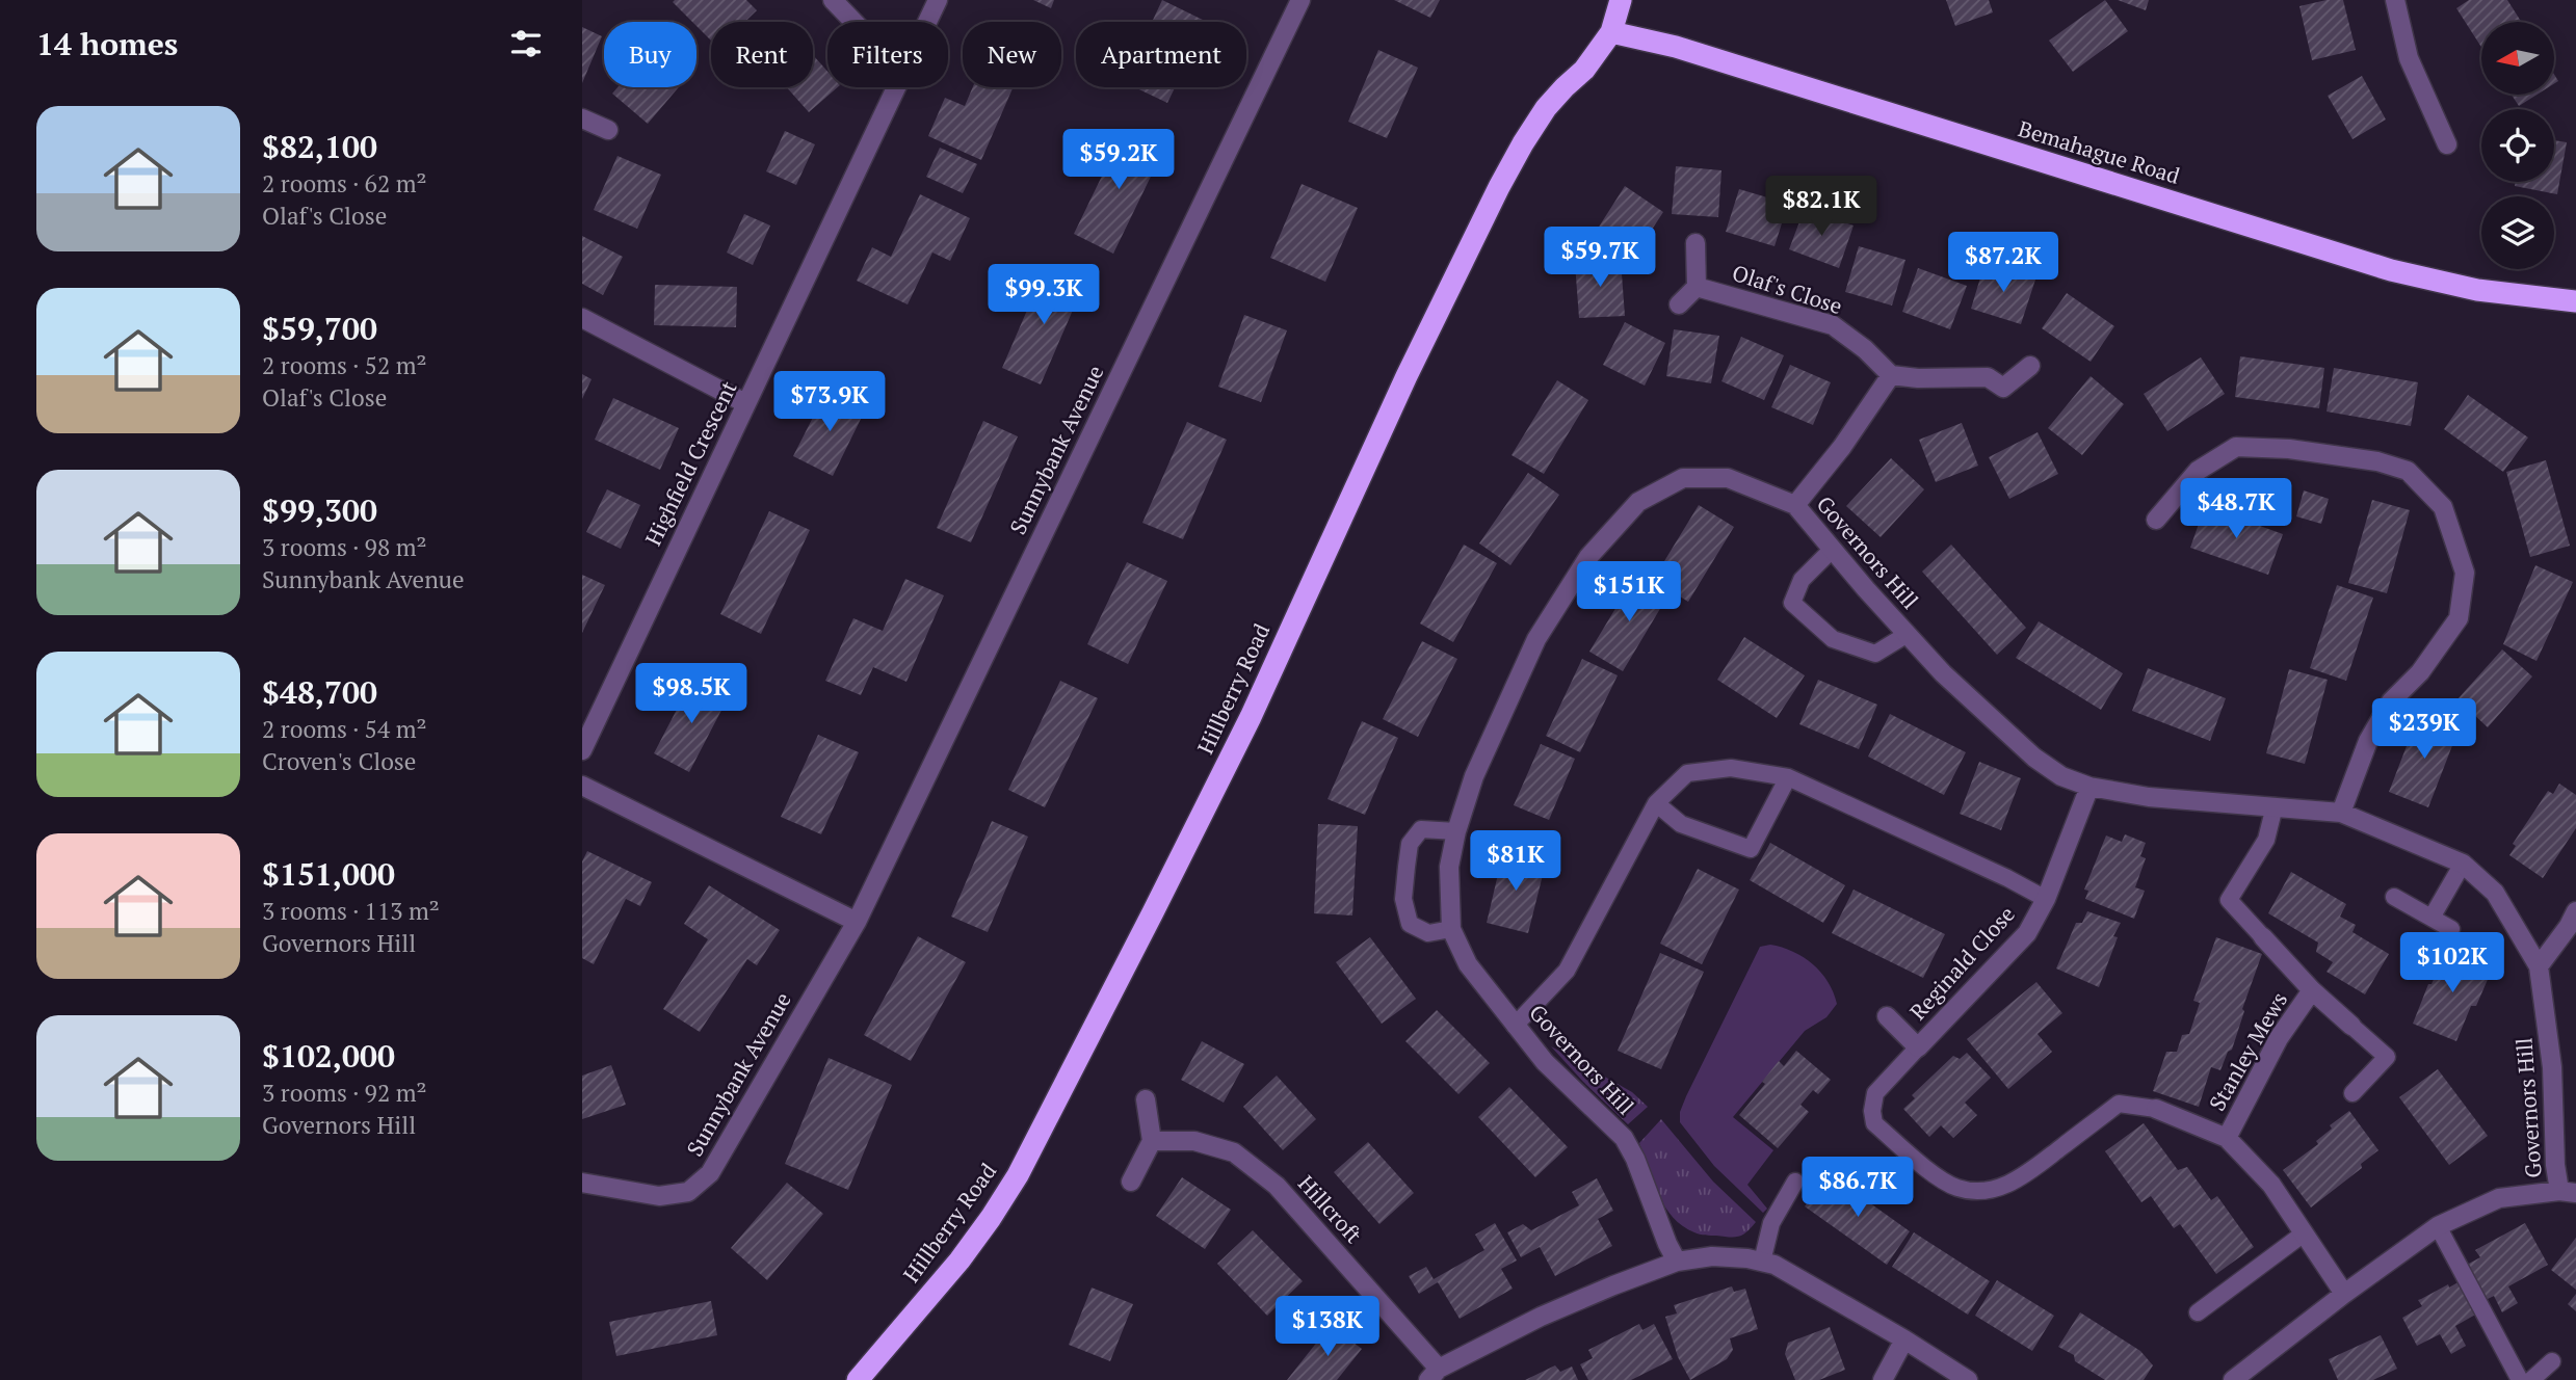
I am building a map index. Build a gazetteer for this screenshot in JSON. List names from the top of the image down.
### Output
{
  "streets": {
    "highway": ["Bemahague Road", "Hillberry Road"],
    "street": [
      "Olaf's Close",
      "Sunnybank Avenue",
      "Highfield Crescent",
      "Governors Hill",
      "Reginald Close",
      "Stanley Mews",
      "Hillcroft"
    ]
  },
  "crossings": [
    ["Bemahague Road", "Hillberry Road"],
    ["Governors Hill", "Reginald Close"],
    ["Governors Hill", "Stanley Mews"],
    ["Governors Hill", "Hillcroft"]
  ],
  "north": "left",
  "page": {
    "heading": "14 homes",
    "chip": [
      "Buy",
      "Rent",
      "Filters",
      "New",
      "Apartment"
    ],
    "list": [
      {
        "name": "$82,100",
        "note": "2 rooms · 62 m² · Olaf's Close"
      },
      {
        "name": "$59,700",
        "note": "2 rooms · 52 m² · Olaf's Close"
      },
      {
        "name": "$99,300",
        "note": "3 rooms · 98 m² · Sunnybank Avenue"
      },
      {
        "name": "$48,700",
        "note": "2 rooms · 54 m² · Croven's Close"
      },
      {
        "name": "$151,000",
        "note": "3 rooms · 113 m² · Governors Hill"
      },
      {
        "name": "$102,000",
        "note": "3 rooms · 92 m² · Governors Hill"
      }
    ],
    "price": [
      "$59.2K",
      "$82.1K",
      "$59.7K",
      "$87.2K",
      "$99.3K",
      "$73.9K",
      "$48.7K",
      "$151K",
      "$98.5K",
      "$239K",
      "$81K",
      "$102K",
      "$86.7K",
      "$138K"
    ]
  }
}
